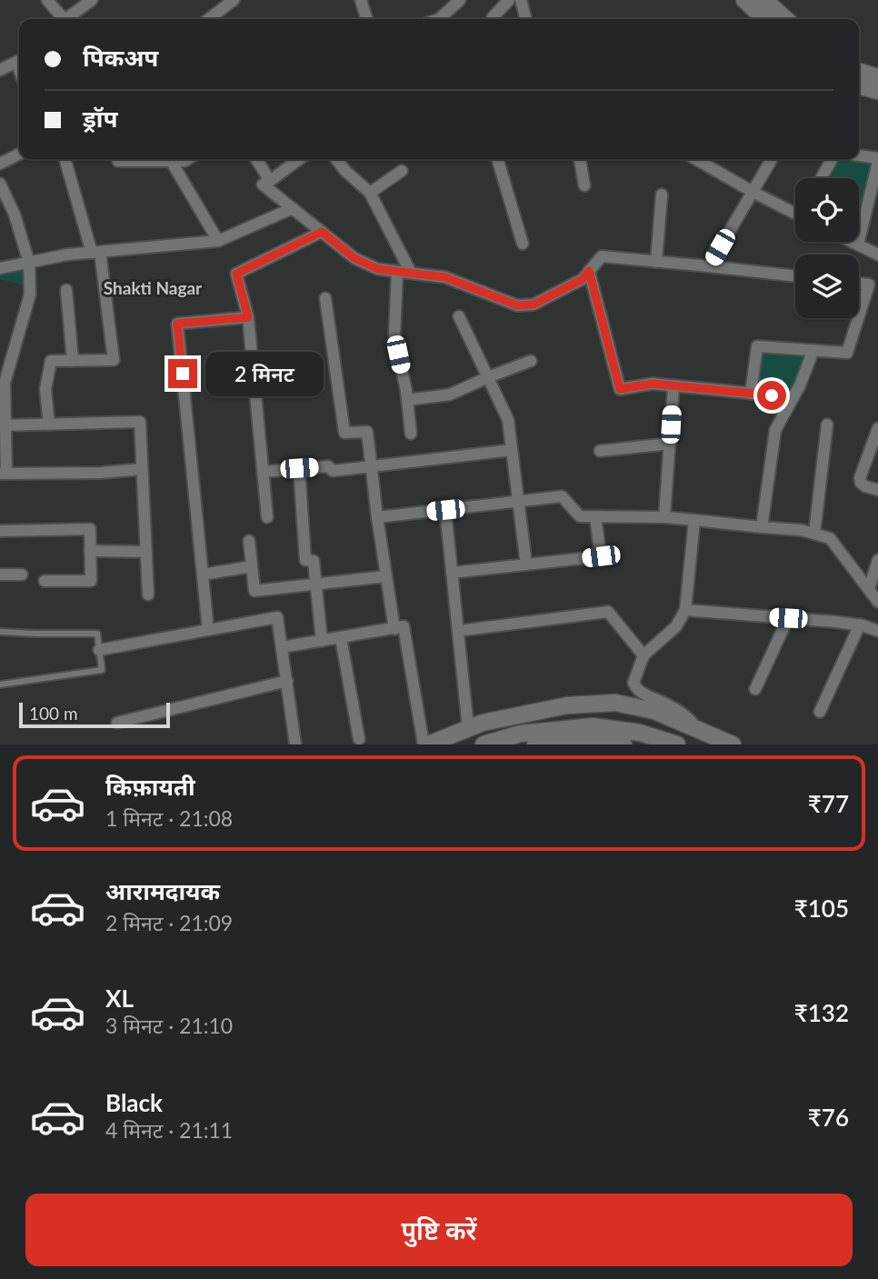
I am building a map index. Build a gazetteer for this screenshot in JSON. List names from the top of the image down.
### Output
{
  "districts": ["Shakti Nagar"],
  "scale_bar": "100 m",
  "page": {
    "banner": ["पिकअप", "ड्रॉप"],
    "bubble": "2 मिनट",
    "scale": "100 m",
    "list": [
      {
        "name": "किफ़ायती",
        "note": "1 मिनट · 21:08",
        "value": "₹77"
      },
      {
        "name": "आरामदायक",
        "note": "2 मिनट · 21:09",
        "value": "₹105"
      },
      {
        "name": "XL",
        "note": "3 मिनट · 21:10",
        "value": "₹132"
      },
      {
        "name": "Black",
        "note": "4 मिनट · 21:11",
        "value": "₹76"
      }
    ],
    "buttons": "पुष्टि करें"
  }
}
